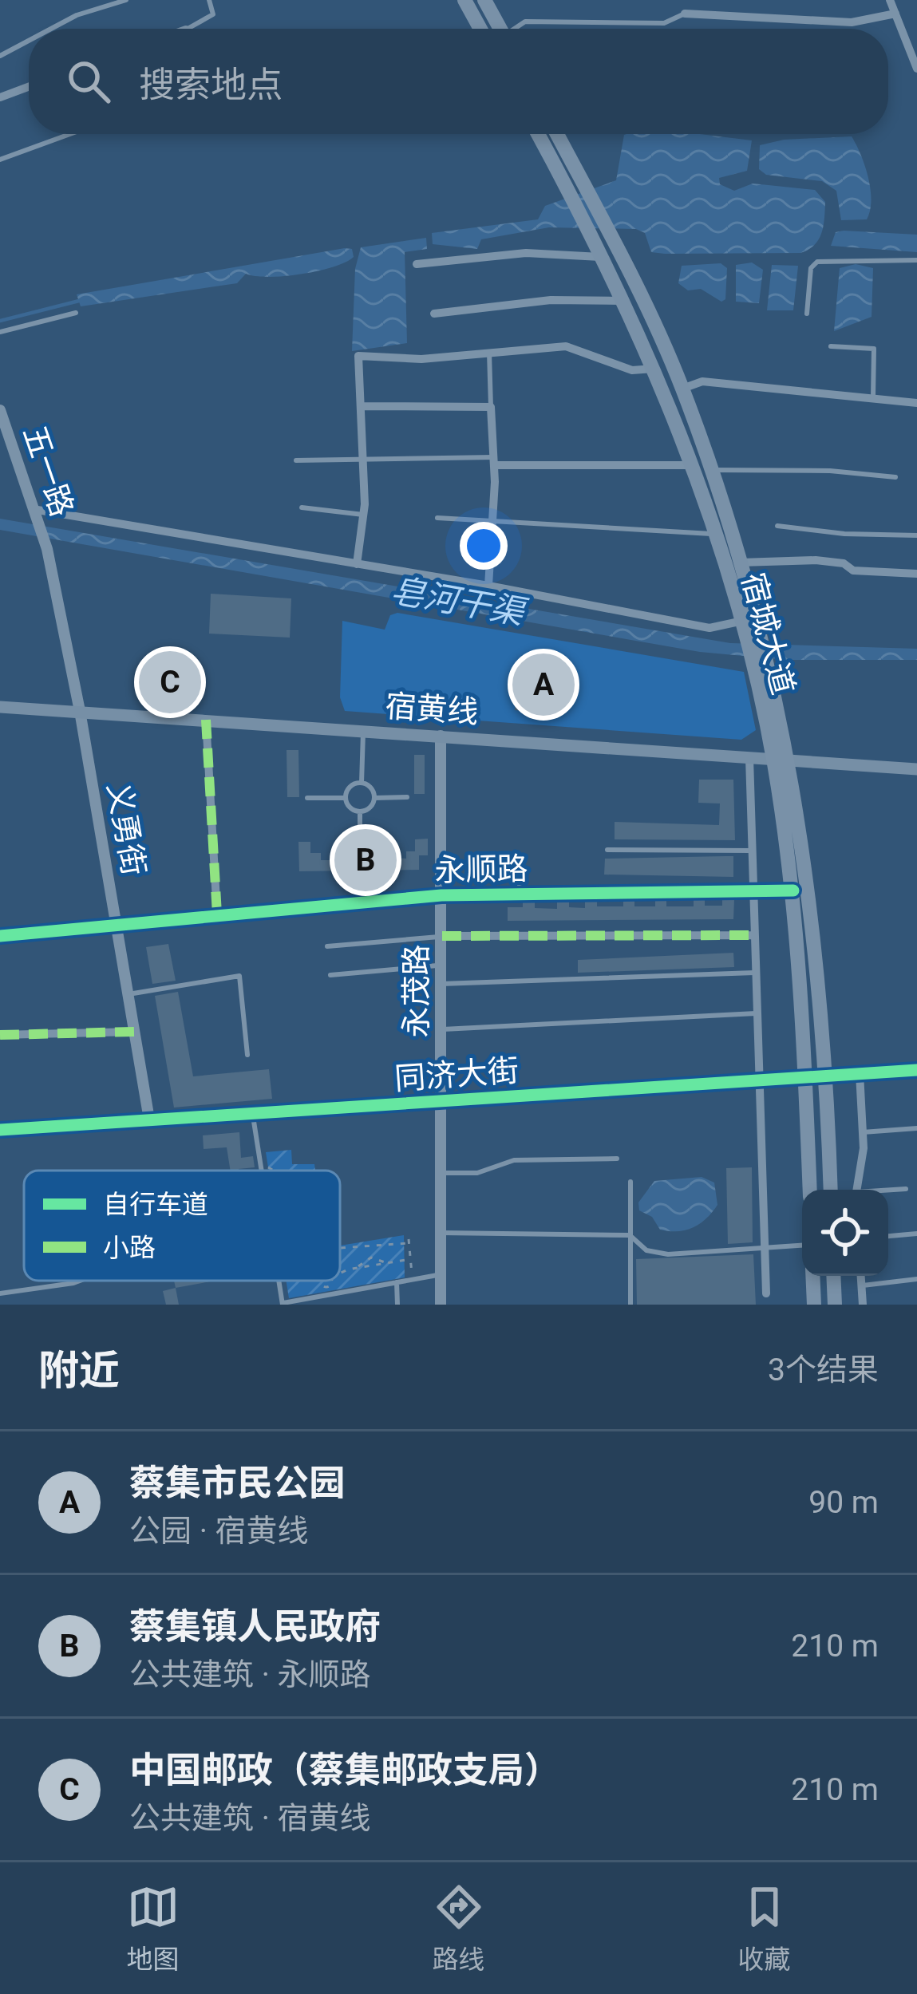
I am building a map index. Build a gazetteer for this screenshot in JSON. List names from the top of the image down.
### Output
{
  "streets": {
    "main road": ["宿城大道", "宿黄线"],
    "street": [
      "五一路",
      "义勇街",
      "永顺路",
      "永茂路",
      "同济大街"
    ]
  },
  "crossings": [
    ["五一路", "义勇街"],
    ["宿城大道", "宿黄线"],
    ["宿城大道", "永顺路"],
    ["宿城大道", "同济大街"],
    ["宿黄线", "义勇街"],
    ["宿黄线", "永茂路"],
    ["义勇街", "永顺路"],
    ["义勇街", "同济大街"],
    ["永顺路", "永茂路"],
    ["永茂路", "同济大街"]
  ],
  "water": ["皂河干渠"],
  "legend": ["自行车道", "小路"],
  "page": {
    "search": "搜索地点",
    "pins": ["C", "A", "B"],
    "heading": ["附近", "3个结果"],
    "list": [
      {
        "mark": "A",
        "name": "蔡集市民公园",
        "note": "公园 · 宿黄线",
        "value": "90 m"
      },
      {
        "mark": "B",
        "name": "蔡集镇人民政府",
        "note": "公共建筑 · 永顺路",
        "value": "210 m"
      },
      {
        "mark": "C",
        "name": "中国邮政（蔡集邮政支局）",
        "note": "公共建筑 · 宿黄线",
        "value": "210 m"
      }
    ],
    "nav": ["地图", "路线", "收藏"]
  }
}
